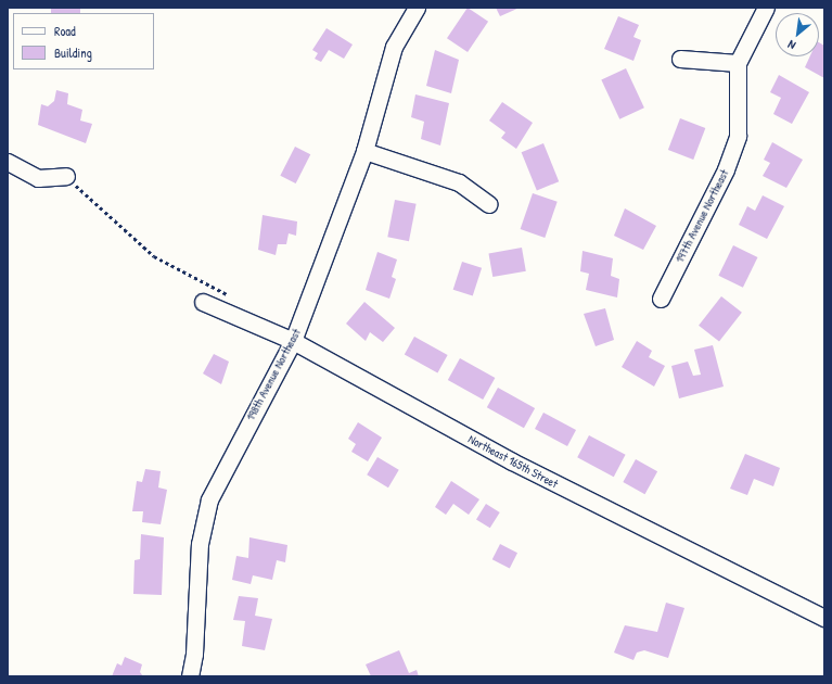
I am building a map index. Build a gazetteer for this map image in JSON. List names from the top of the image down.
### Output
{
  "streets": {
    "street": ["197th Avenue Northeast", "198th Avenue Northeast", "Northeast 165th Street"]
  },
  "crossings": [
    ["198th Avenue Northeast", "Northeast 165th Street"]
  ],
  "legend": ["Road", "Building"],
  "north": "bottom left"
}
